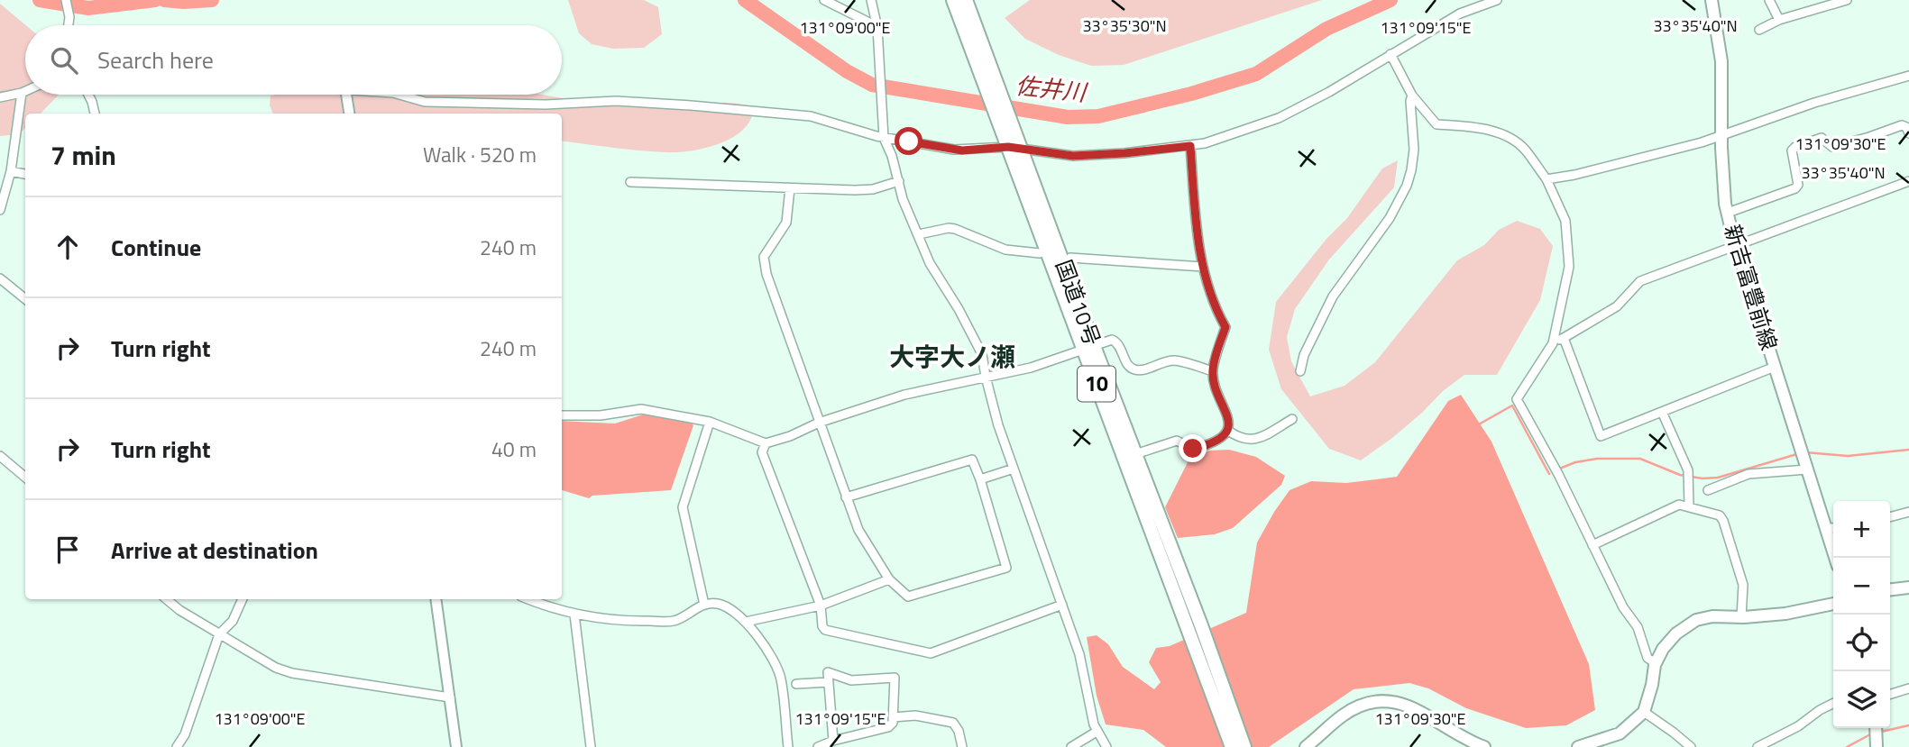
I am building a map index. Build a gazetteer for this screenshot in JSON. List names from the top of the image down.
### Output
{
  "streets": {
    "highway": ["国道10号", "10"],
    "main road": ["新吉富豊前線"]
  },
  "districts": ["大字大ノ瀬"],
  "water": ["佐井川"],
  "page": {
    "search": "Search here",
    "heading": ["7 min", "Walk · 520 m"],
    "list": [
      ["Continue", "240 m"],
      ["Turn right", "240 m"],
      ["Turn right", "40 m"],
      "Arrive at destination"
    ],
    "map_buttons": ["+", "−"]
  },
  "coordinates": [
    "33°35'30\"N",
    "33°35'40\"N",
    "131°09'00\"E",
    "131°09'15\"E",
    "131°09'30\"E"
  ]
}
